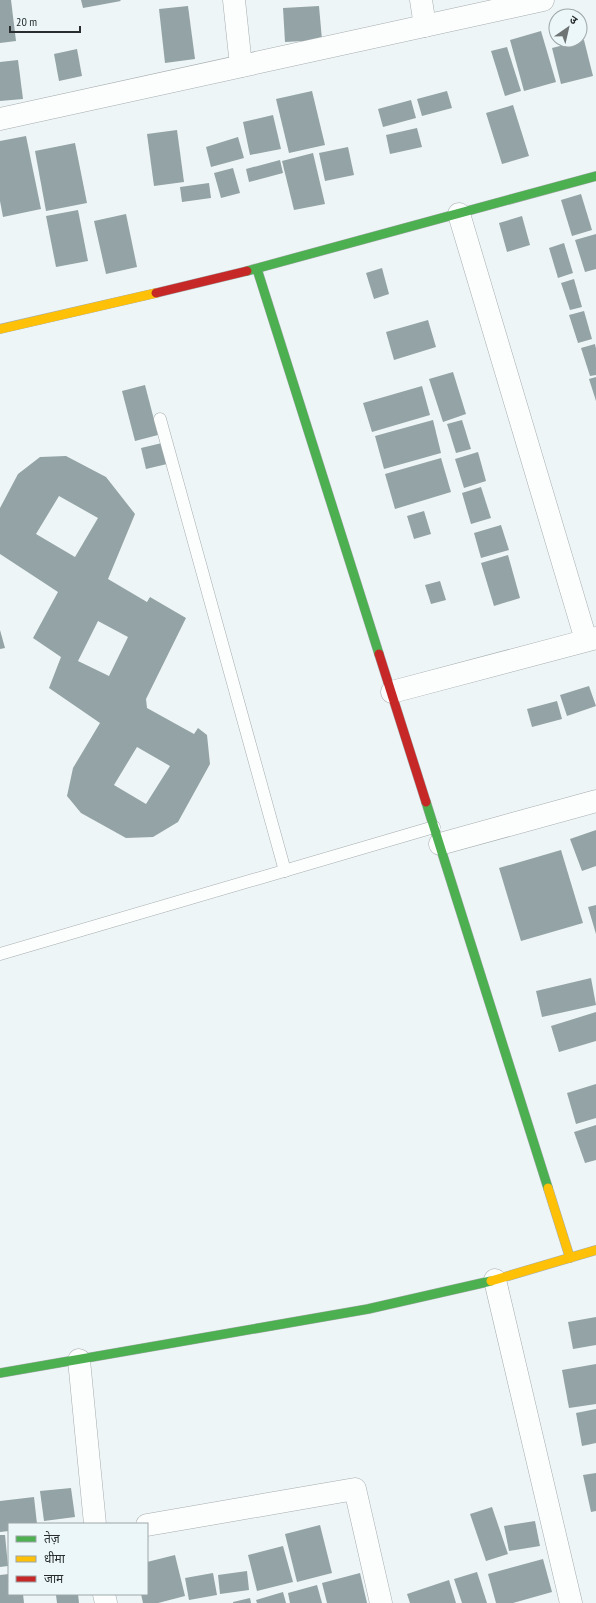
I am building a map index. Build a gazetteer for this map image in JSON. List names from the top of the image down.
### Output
{
  "legend": ["तेज़", "धीमा", "जाम"],
  "scale_bar": "20 m",
  "north": "top right"
}
